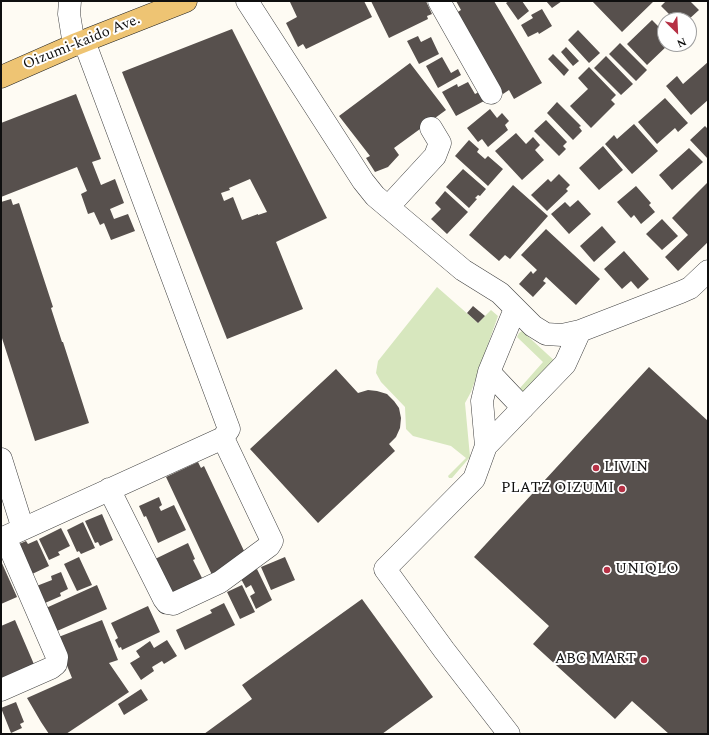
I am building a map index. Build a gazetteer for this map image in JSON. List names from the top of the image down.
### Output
{
  "streets": {
    "main road": ["Oizumi-kaido Ave."]
  },
  "places": [
    "LIVIN",
    "PLATZ OIZUMI",
    "UNIQLO",
    "ABC MART"
  ],
  "north": "bottom right"
}
